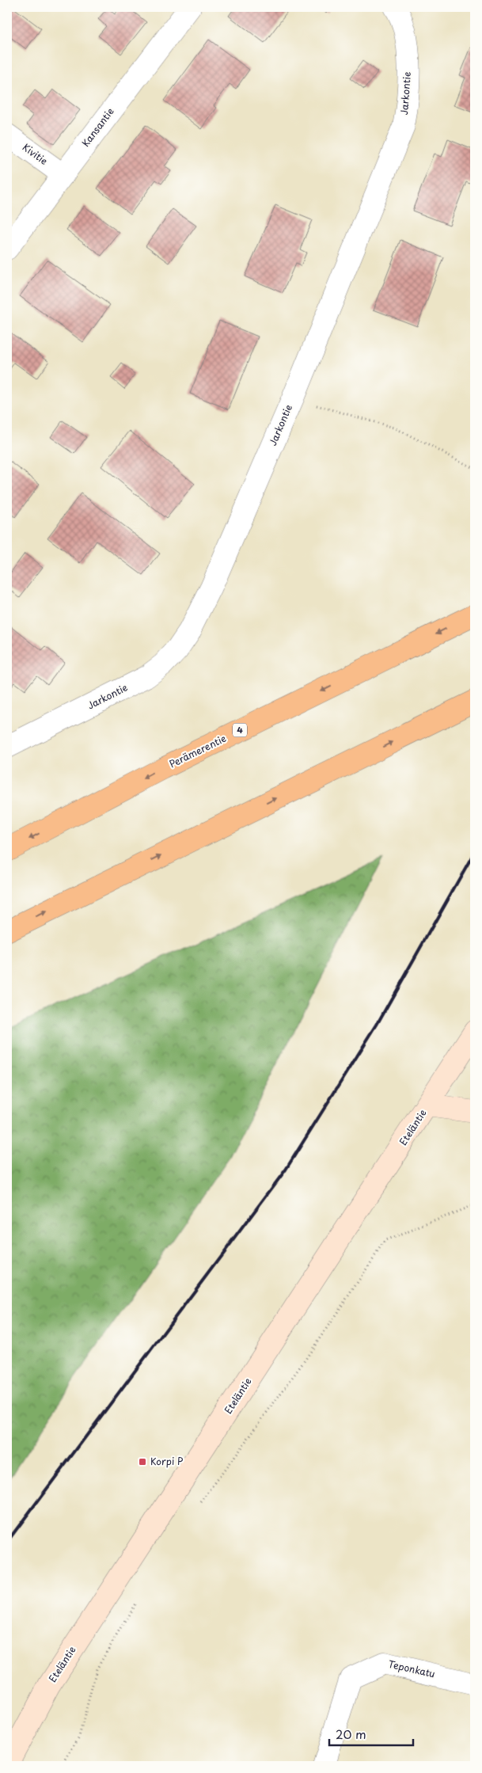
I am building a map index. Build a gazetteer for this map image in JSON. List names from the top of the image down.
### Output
{
  "streets": {
    "highway": ["4", "Perämerentie"],
    "main road": ["Eteläntie"],
    "street": [
      "Jarkontie",
      "Kansantie",
      "Kivitie",
      "Teponkatu"
    ]
  },
  "crossings": [
    ["Kansantie", "Kivitie"]
  ],
  "places": {
    "transit": ["Korpi P"]
  },
  "scale_bar": "20 m"
}
